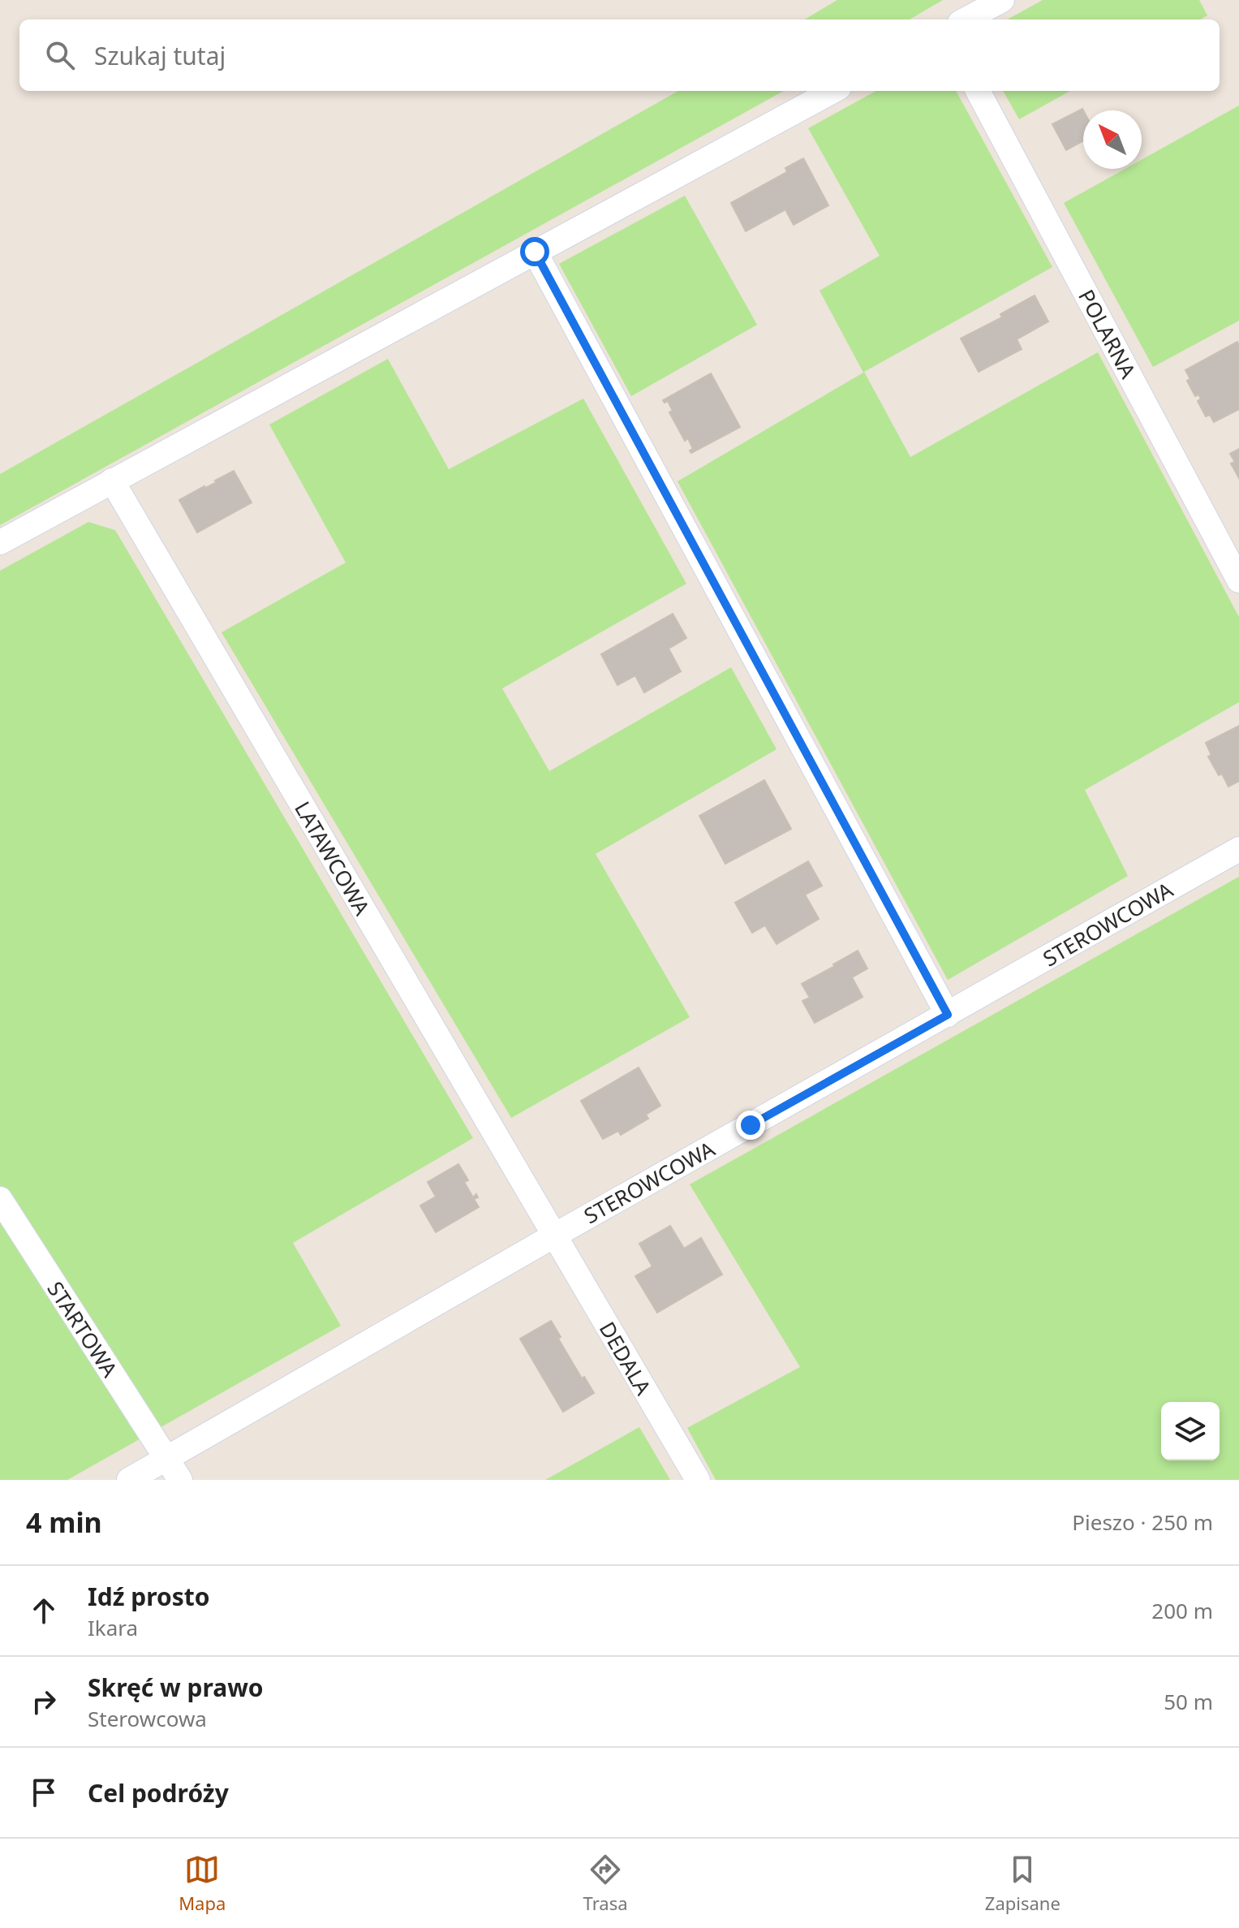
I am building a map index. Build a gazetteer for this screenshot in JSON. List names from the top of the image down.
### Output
{
  "streets": {
    "street": [
      "POLARNA",
      "LATAWCOWA",
      "STEROWCOWA",
      "STARTOWA",
      "DEDALA"
    ]
  },
  "crossings": [
    ["LATAWCOWA", "STEROWCOWA"],
    ["LATAWCOWA", "DEDALA"],
    ["STEROWCOWA", "STARTOWA"],
    ["STEROWCOWA", "DEDALA"]
  ],
  "north": "top left",
  "page": {
    "search": "Szukaj tutaj",
    "heading": ["4 min", "Pieszo · 250 m"],
    "list": [
      ["Idź prosto", "Ikara", "200 m"],
      ["Skręć w prawo", "Sterowcowa", "50 m"],
      "Cel podróży"
    ],
    "nav": ["Mapa", "Trasa", "Zapisane"]
  }
}
